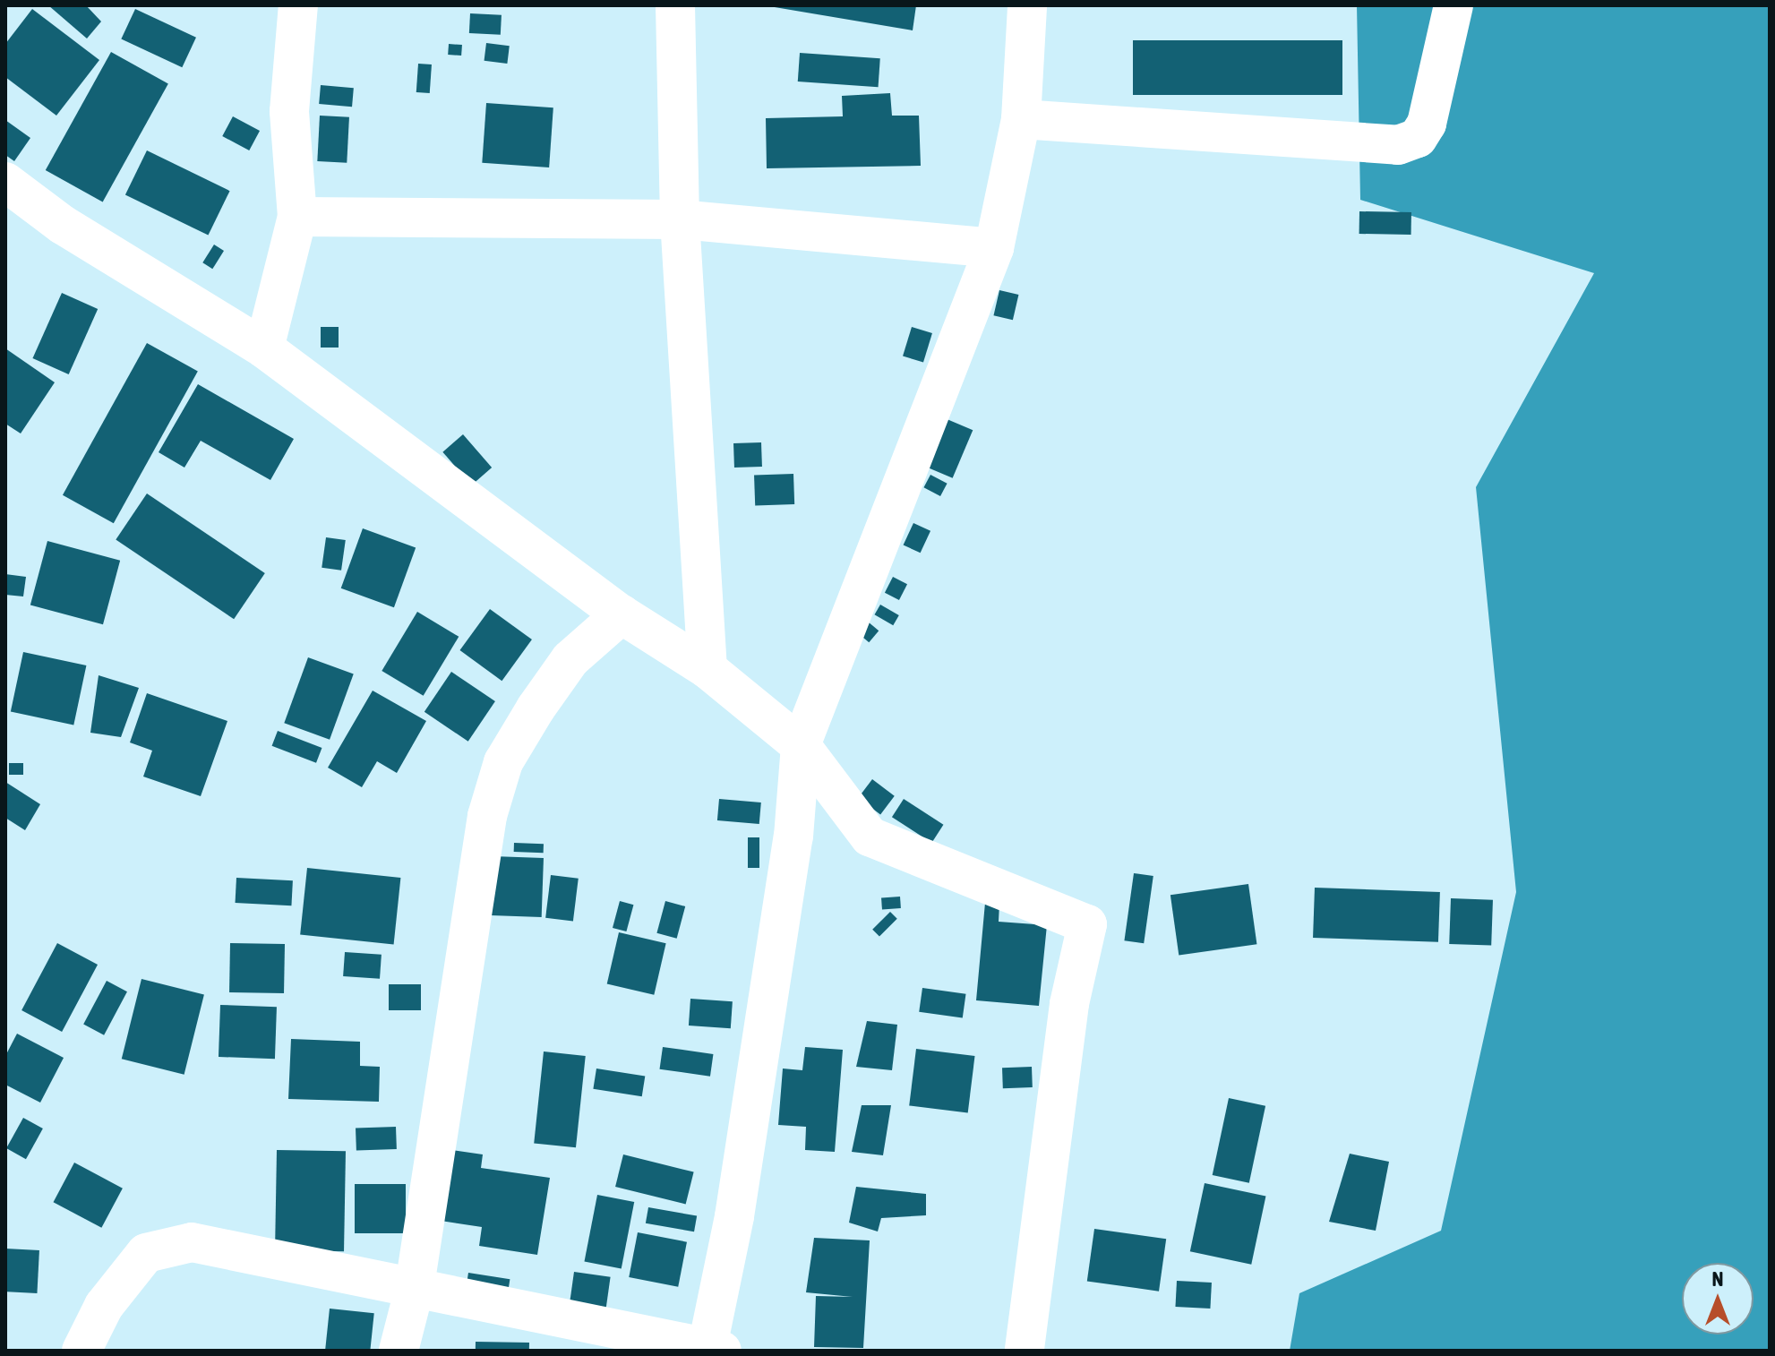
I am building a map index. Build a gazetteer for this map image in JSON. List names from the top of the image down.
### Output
{
  "north": "top"
}
